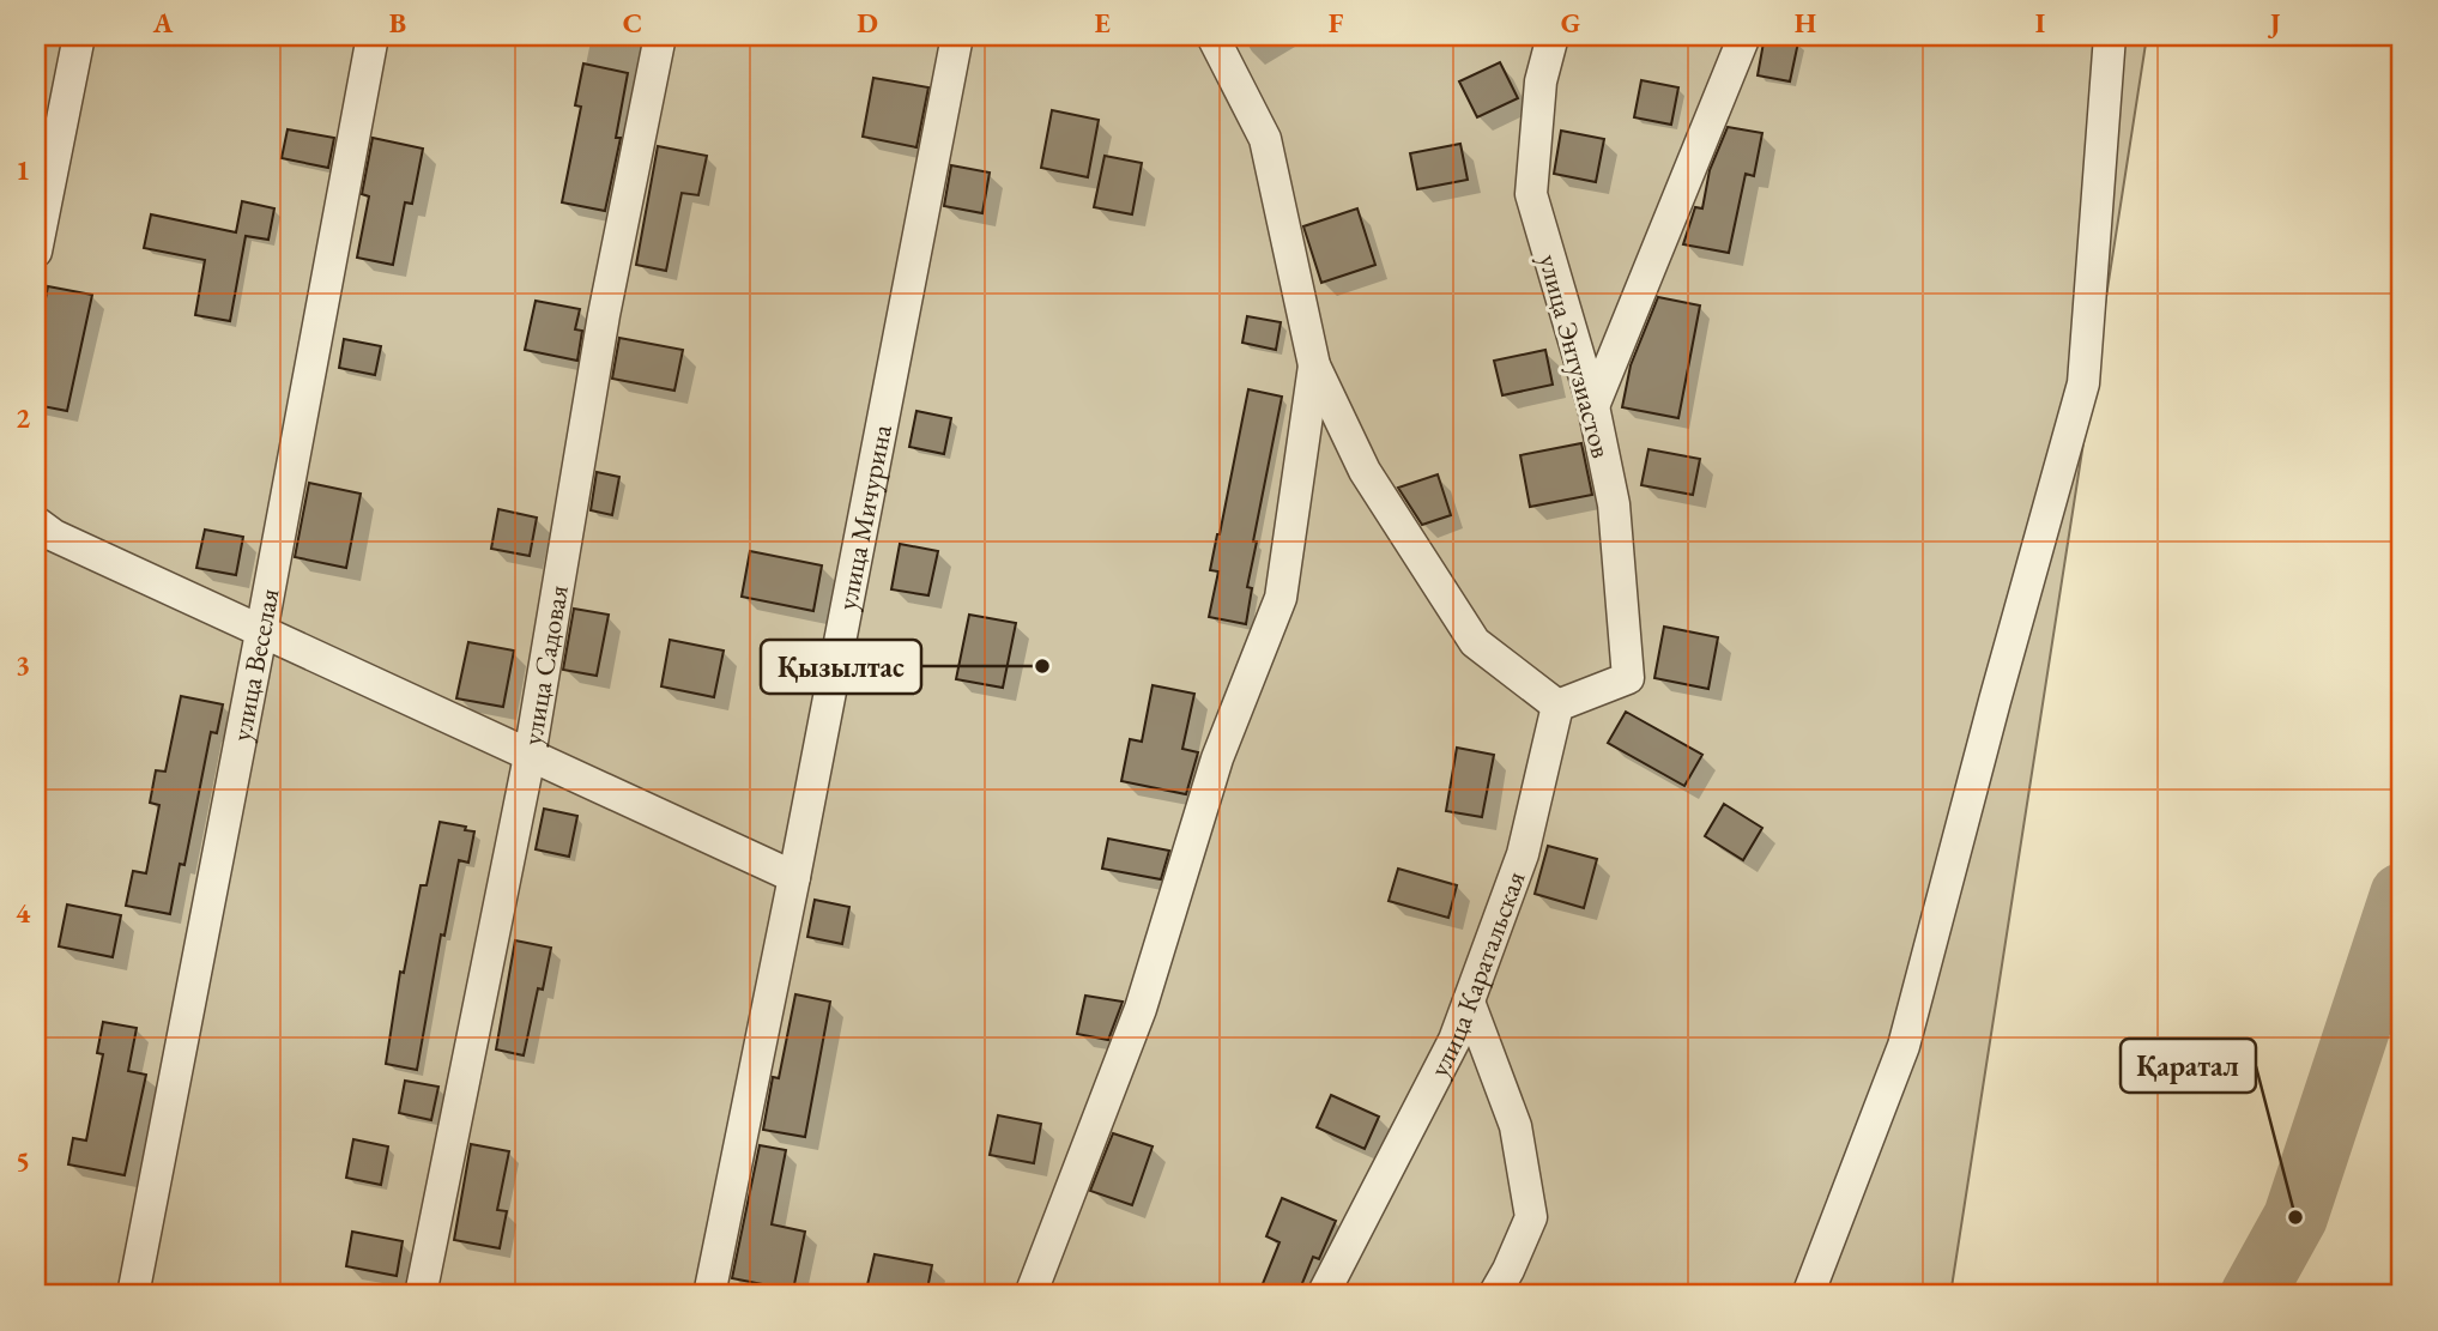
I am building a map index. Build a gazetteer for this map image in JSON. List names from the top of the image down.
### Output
{
  "streets": {
    "street": [
      "улица Энтузиастов",
      "улица Мичурина",
      "улица Веселая",
      "улица Садовая",
      "улица Каратальская"
    ]
  },
  "crossings": [
    ["улица Энтузиастов", "улица Каратальская"]
  ],
  "places": ["Қызылтас", "Қаратал"],
  "grid": {
    "columns": [
      "A",
      "B",
      "C",
      "D",
      "E",
      "F",
      "G",
      "H",
      "I",
      "J"
    ],
    "rows": [
      "1",
      "2",
      "3",
      "4",
      "5"
    ]
  }
}
